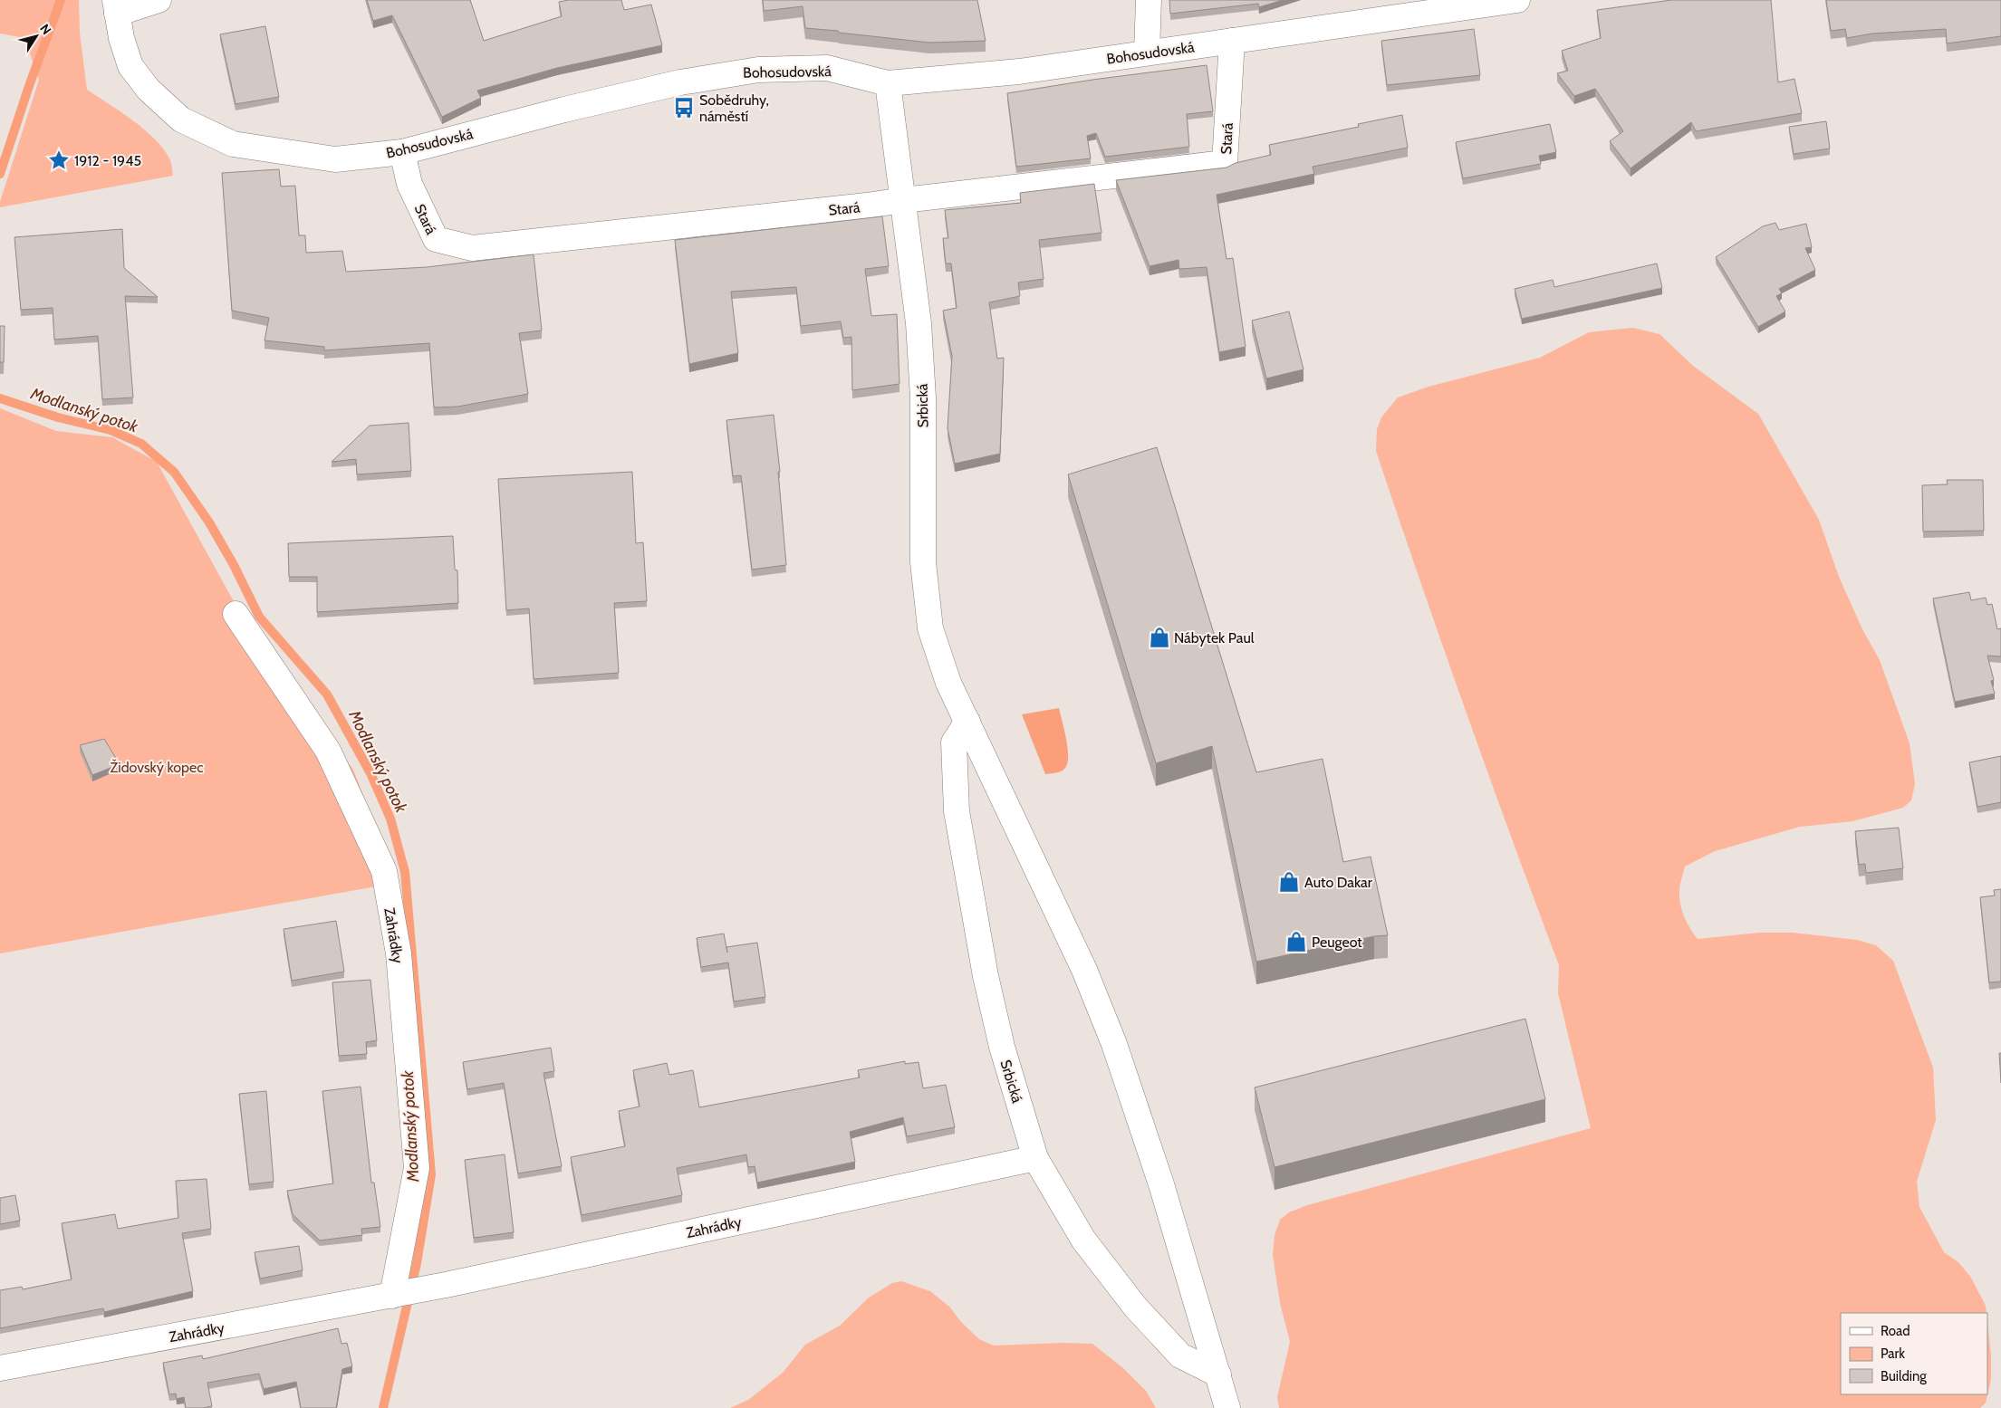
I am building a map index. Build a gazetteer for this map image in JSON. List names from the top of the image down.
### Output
{
  "streets": {
    "street": [
      "Bohosudovská",
      "Stará",
      "Srbická",
      "Zahrádky"
    ]
  },
  "crossings": [
    ["Bohosudovská", "Stará"],
    ["Bohosudovská", "Srbická"],
    ["Stará", "Srbická"],
    ["Srbická", "Zahrádky"]
  ],
  "water": ["Modlanský potok"],
  "parks": ["Židovský kopec"],
  "places": {
    "bus stop": ["Sobědruhy, náměstí"],
    "place": ["1912 - 1945"],
    "shop": ["Nábytek Paul", "Auto Dakar", "Peugeot"]
  },
  "legend": ["Road", "Park", "Building"],
  "north": "top right"
}
